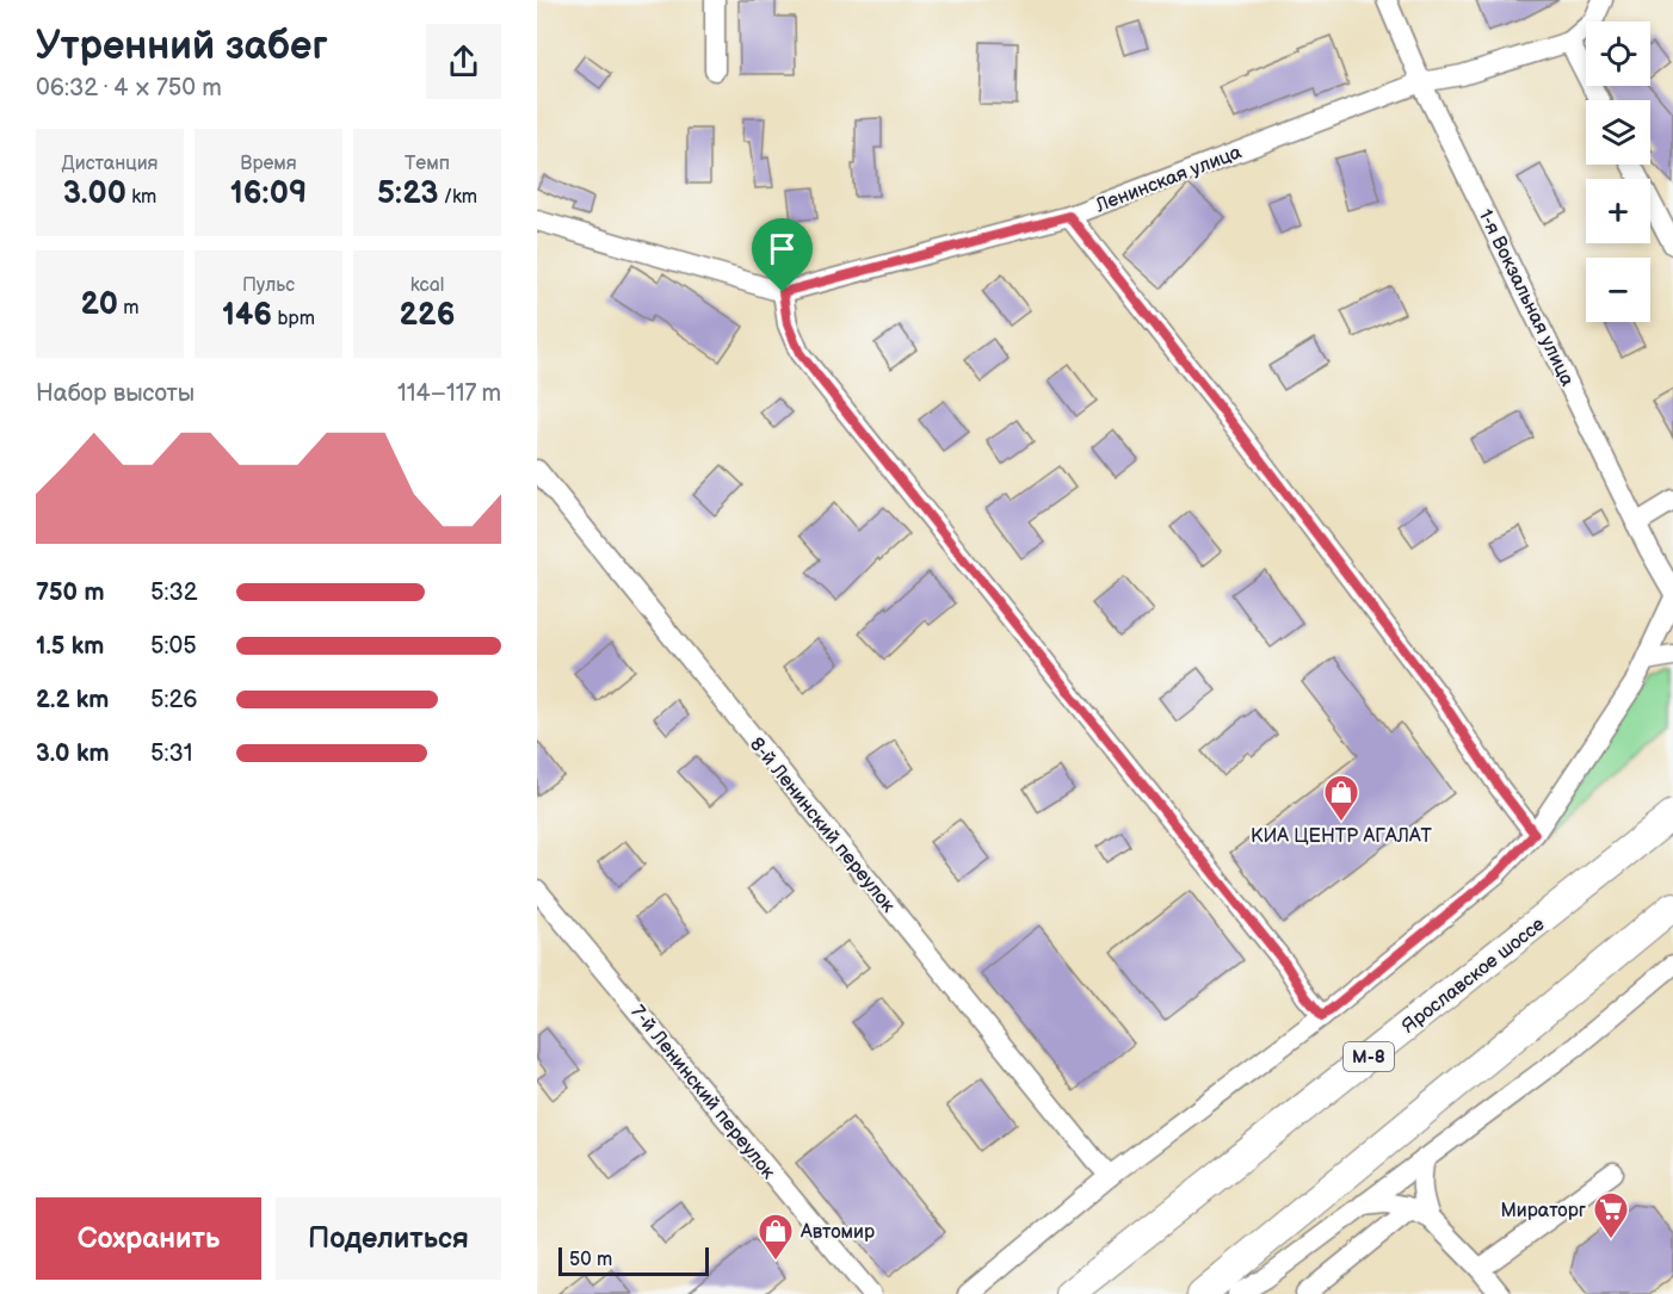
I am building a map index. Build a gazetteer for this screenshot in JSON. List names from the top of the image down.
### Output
{
  "streets": {
    "highway": ["Ярославское шоссе", "М-8"],
    "street": [
      "Ленинская улица",
      "1-я Вокзальная улица",
      "8-й Ленинский переулок",
      "7-й Ленинский переулок"
    ]
  },
  "crossings": [
    ["Ленинская улица", "1-я Вокзальная улица"]
  ],
  "places": {
    "shop": ["КИА ЦЕНТР АГАЛАТ", "Автомир"],
    "supermarket": ["Мираторг"]
  },
  "scale_bar": "50 m",
  "page": {
    "heading": ["Утренний забег", "06:32 · 4 × 750 m"],
    "map_buttons": ["+", "−"],
    "stats": [
      ["Дистанция", "3.00 km"],
      ["Время", "16:09"],
      ["Темп", "5:23 /km"],
      ["20 m"],
      ["Пульс", "146 bpm"],
      ["kcal", "226"]
    ],
    "chart": ["Набор высоты", "114–117 m"],
    "list": [
      {
        "name": "750 m",
        "note": "5:32"
      },
      {
        "name": "1.5 km",
        "note": "5:05"
      },
      {
        "name": "2.2 km",
        "note": "5:26"
      },
      {
        "name": "3.0 km",
        "note": "5:31"
      }
    ],
    "buttons": ["Сохранить", "Поделиться"],
    "scale": "50 m"
  }
}
